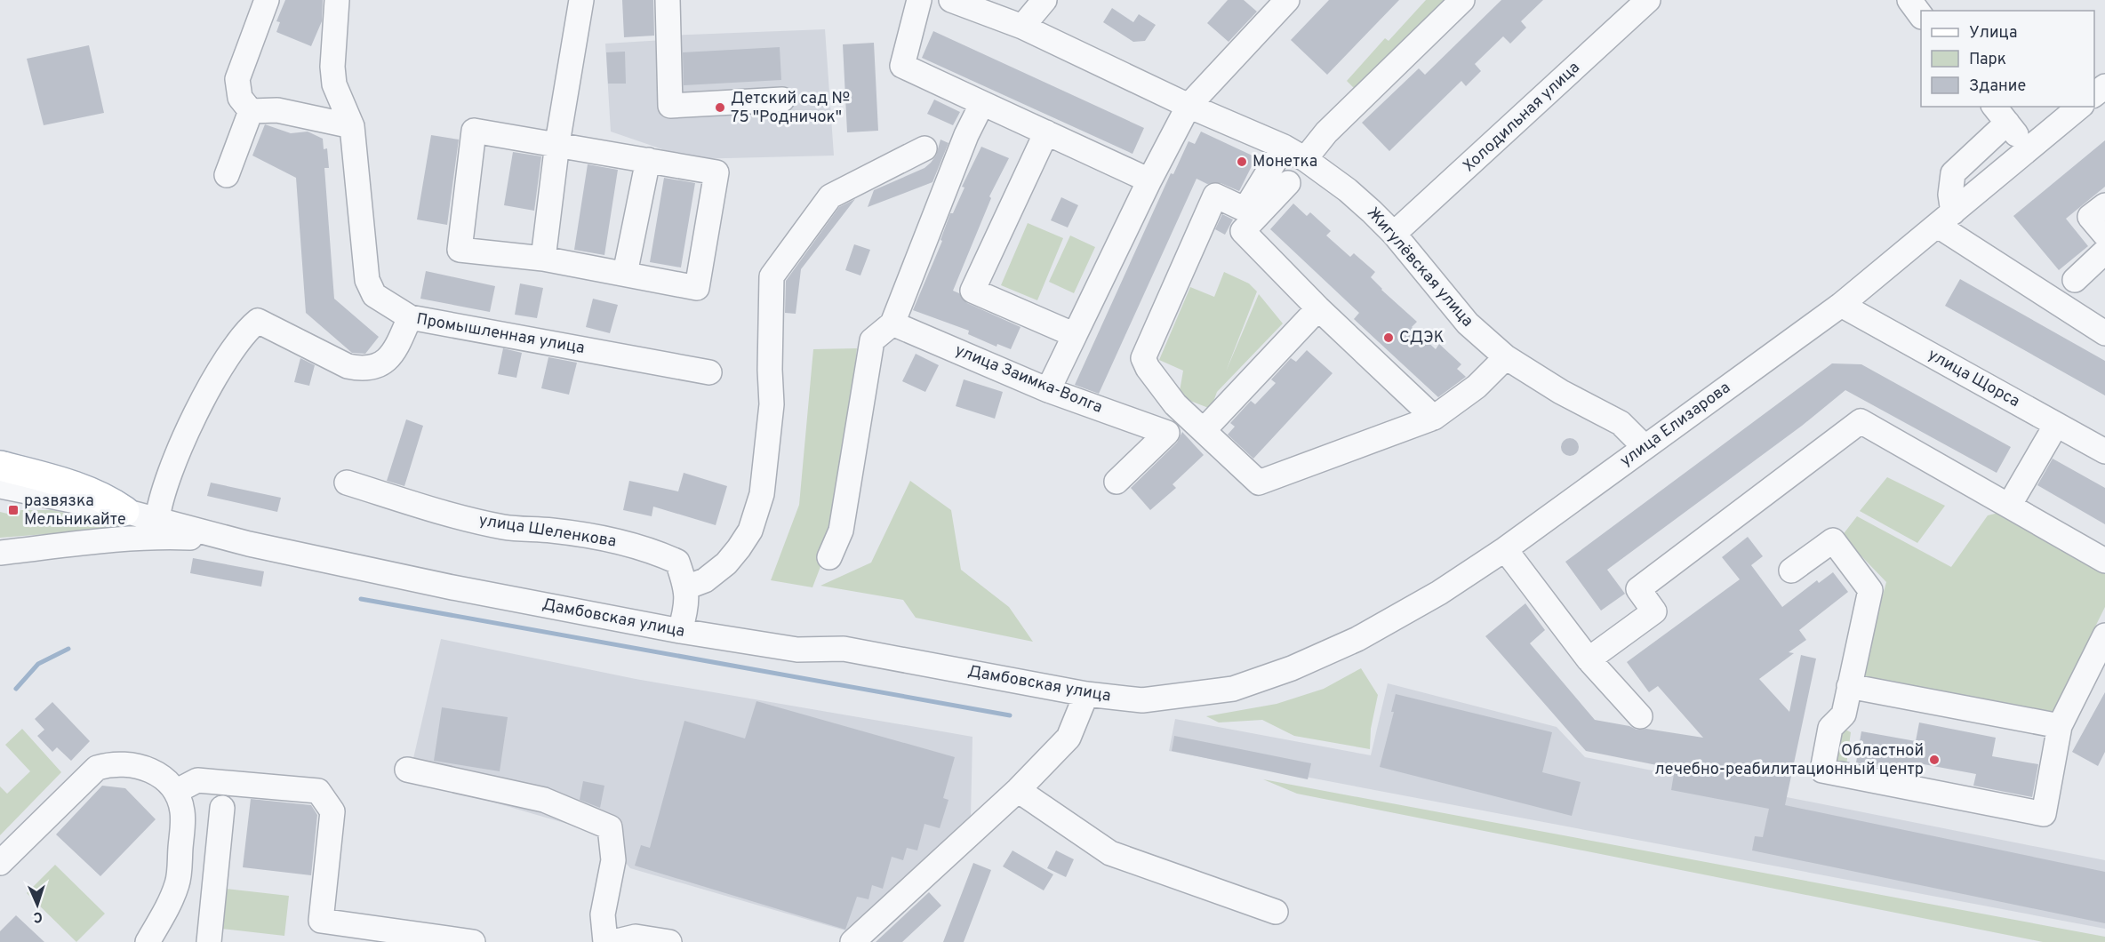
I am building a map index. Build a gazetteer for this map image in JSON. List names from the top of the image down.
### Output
{
  "streets": {
    "street": [
      "Холодильная улица",
      "Жигулёвская улица",
      "Промышленная улица",
      "улица Щорса",
      "улица Заимка-Волга",
      "улица Елизарова",
      "улица Шеленкова",
      "Дамбовская улица"
    ]
  },
  "crossings": [
    ["Холодильная улица", "Жигулёвская улица"],
    ["Жигулёвская улица", "улица Елизарова"],
    ["Промышленная улица", "Дамбовская улица"],
    ["улица Щорса", "улица Елизарова"],
    ["улица Елизарова", "Дамбовская улица"],
    ["улица Шеленкова", "Дамбовская улица"]
  ],
  "places": {
    "other": [
      "Детский сад № 75 \"Родничок\"",
      "Монетка",
      "СДЭК",
      "Областной лечебно-реабилитационный центр"
    ],
    "transit": ["развязка Мельникайте"]
  },
  "legend": ["Улица", "Парк", "Здание"],
  "north": "bottom"
}
